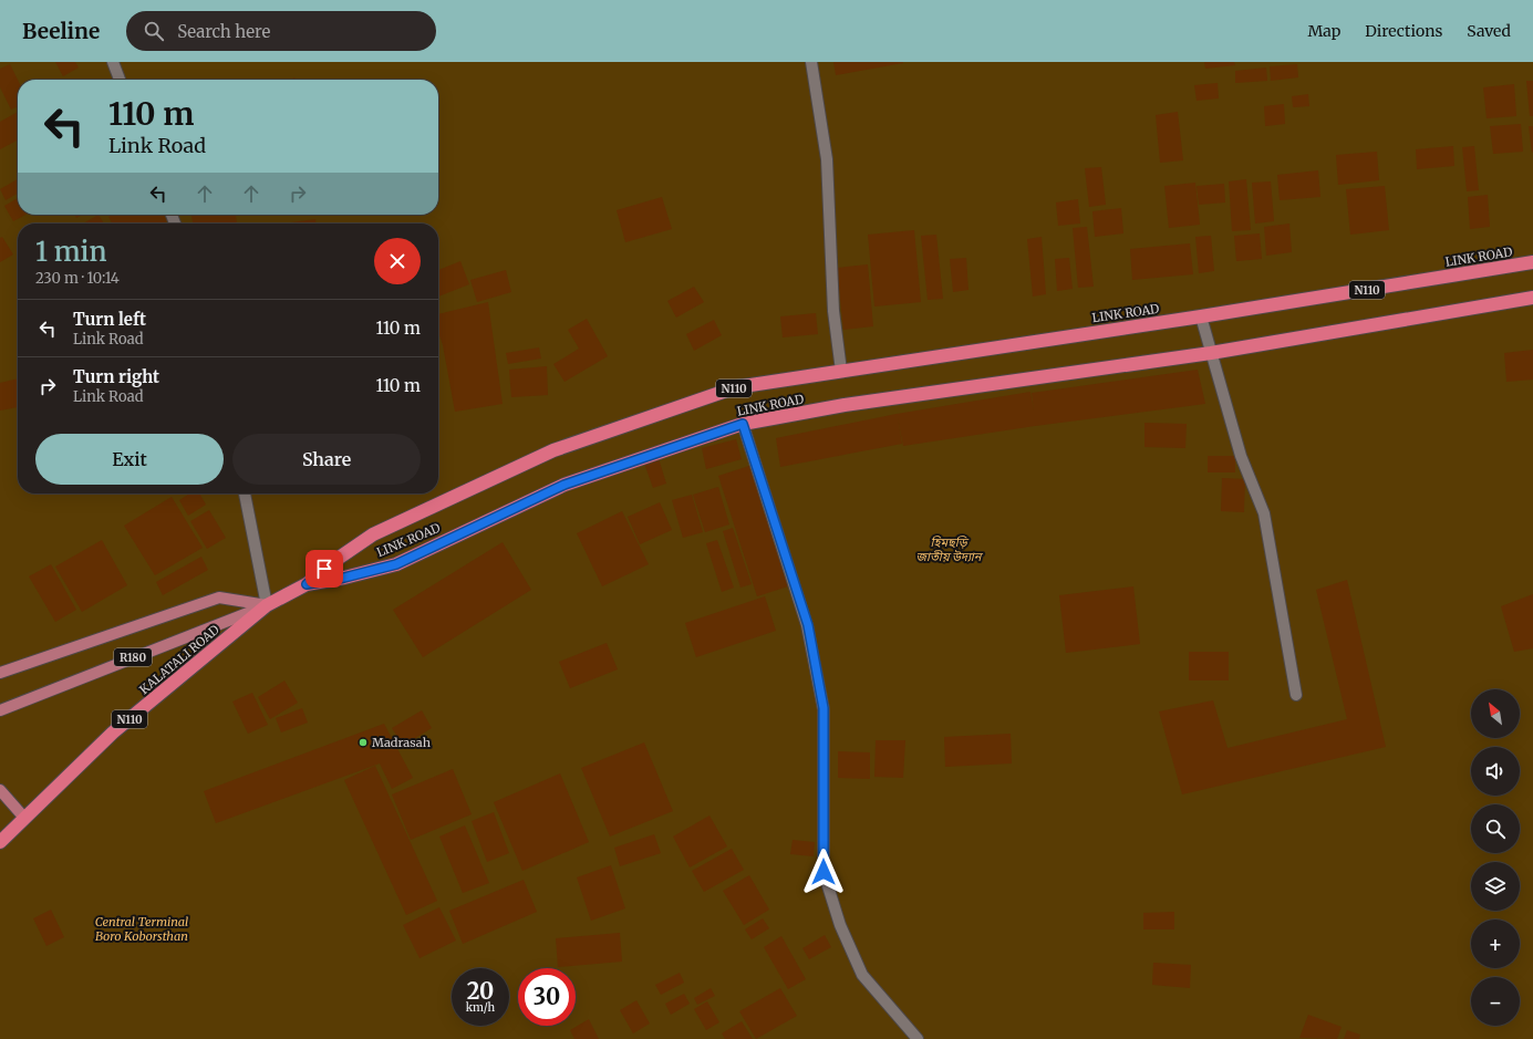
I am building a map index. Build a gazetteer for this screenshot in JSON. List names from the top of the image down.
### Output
{
  "streets": {
    "highway": ["LINK ROAD", "N110", "KALATALI ROAD"],
    "main road": ["R180"]
  },
  "crossings": [
    ["LINK ROAD", "KALATALI ROAD"],
    ["R180", "KALATALI ROAD"]
  ],
  "parks": ["হিমছড়ি জাতীয় উদ্যান", "Central Terminal Boro Koborsthan"],
  "places": ["Madrasah"],
  "north": "top left",
  "page": {
    "header": "Beeline",
    "search": "Search here",
    "nav": ["Map", "Directions", "Saved"],
    "turn": ["110 m", "Link Road"],
    "heading": ["1 min", "230 m · 10:14"],
    "list": [
      {
        "name": "Turn left",
        "note": "Link Road",
        "value": "110 m"
      },
      {
        "name": "Turn right",
        "note": "Link Road",
        "value": "110 m"
      }
    ],
    "buttons": ["Exit", "Share"],
    "map_buttons": ["+", "−"],
    "speed": "20 km/h",
    "limit": "30"
  }
}
